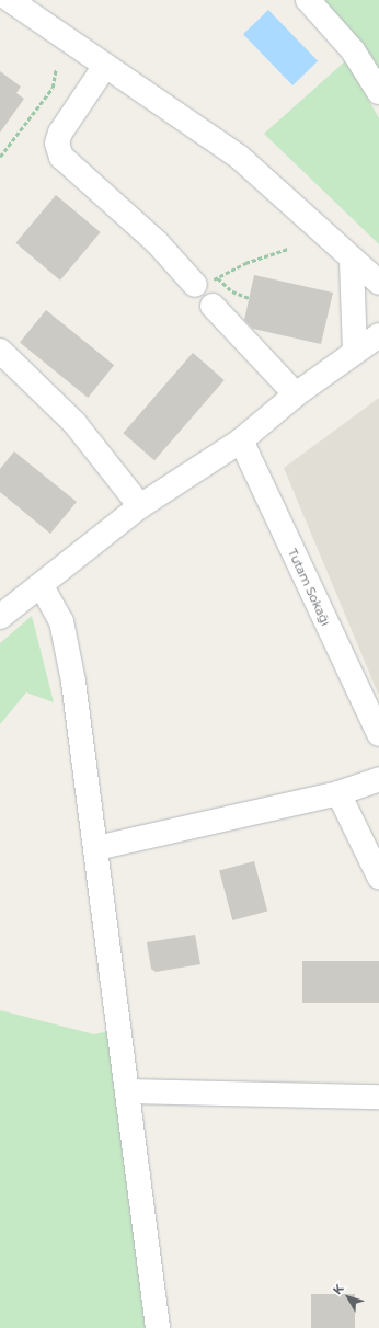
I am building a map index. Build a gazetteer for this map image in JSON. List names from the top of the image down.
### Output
{
  "streets": {
    "street": ["Tutam Sokağı"]
  },
  "north": "top left"
}
